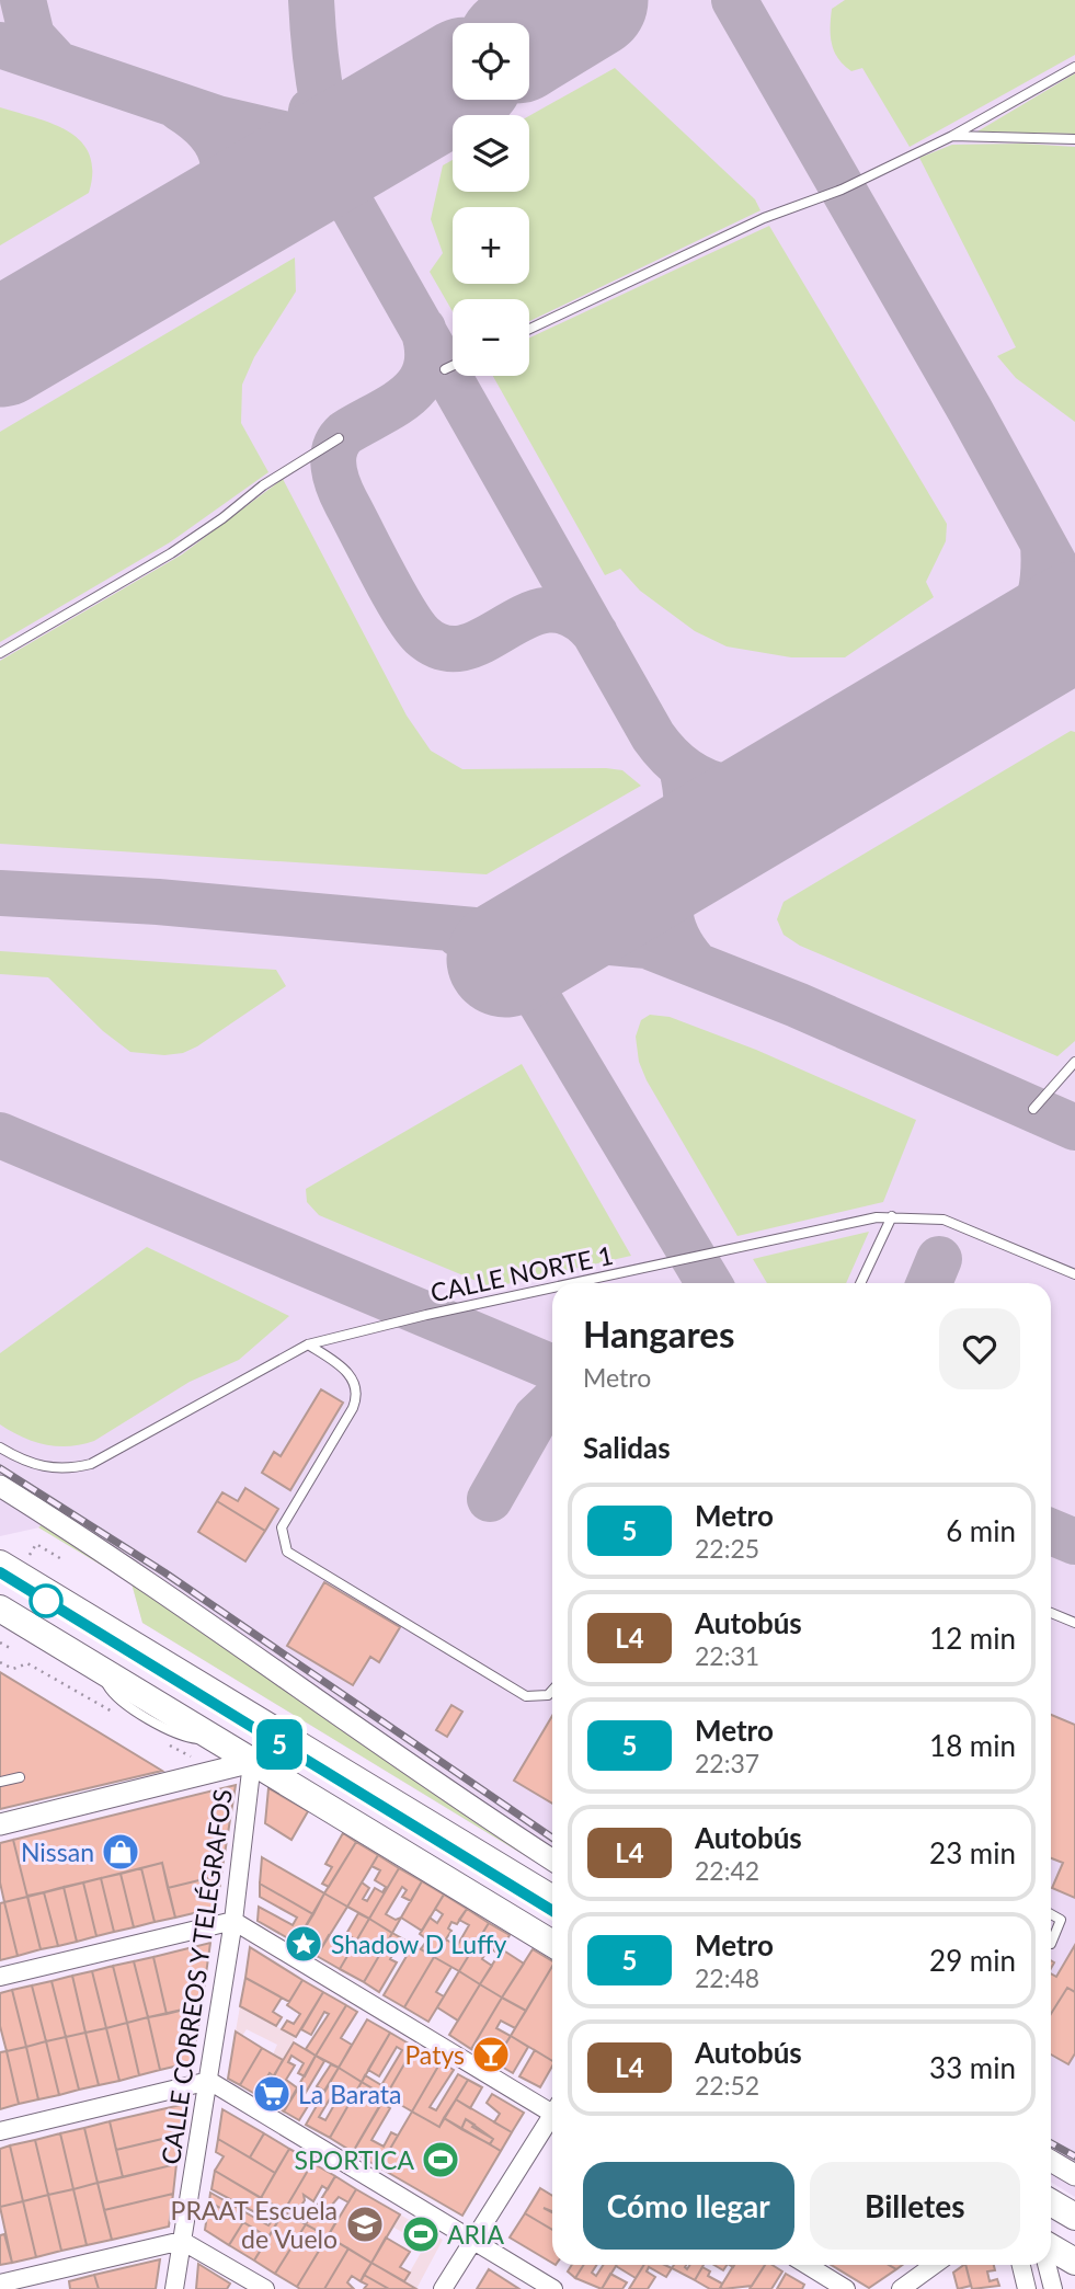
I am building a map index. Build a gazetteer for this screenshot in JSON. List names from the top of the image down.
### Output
{
  "streets": {
    "street": ["CALLE CORREOS Y TELÉGRAFOS"],
    "lane": ["CALLE NORTE 1"]
  },
  "places": {
    "shop": ["Nissan"],
    "place": ["Shadow D Luffy"],
    "bar": ["Patys"],
    "supermarket": ["La Barata"],
    "sports": ["SPORTICA", "ARIA"],
    "school or university": ["PRAAT Escuela de Vuelo"]
  },
  "lines": ["metro line 5"],
  "page": {
    "on_map": "5",
    "map_buttons": ["+", "−"],
    "heading": [
      ["Hangares", "Metro"],
      "Salidas"
    ],
    "list": [
      {
        "mark": "5",
        "name": "Metro",
        "note": "22:25",
        "value": "6 min"
      },
      {
        "mark": "L4",
        "name": "Autobús",
        "note": "22:31",
        "value": "12 min"
      },
      {
        "mark": "5",
        "name": "Metro",
        "note": "22:37",
        "value": "18 min"
      },
      {
        "mark": "L4",
        "name": "Autobús",
        "note": "22:42",
        "value": "23 min"
      },
      {
        "mark": "5",
        "name": "Metro",
        "note": "22:48",
        "value": "29 min"
      },
      {
        "mark": "L4",
        "name": "Autobús",
        "note": "22:52",
        "value": "33 min"
      }
    ],
    "buttons": ["Cómo llegar", "Billetes"]
  }
}
